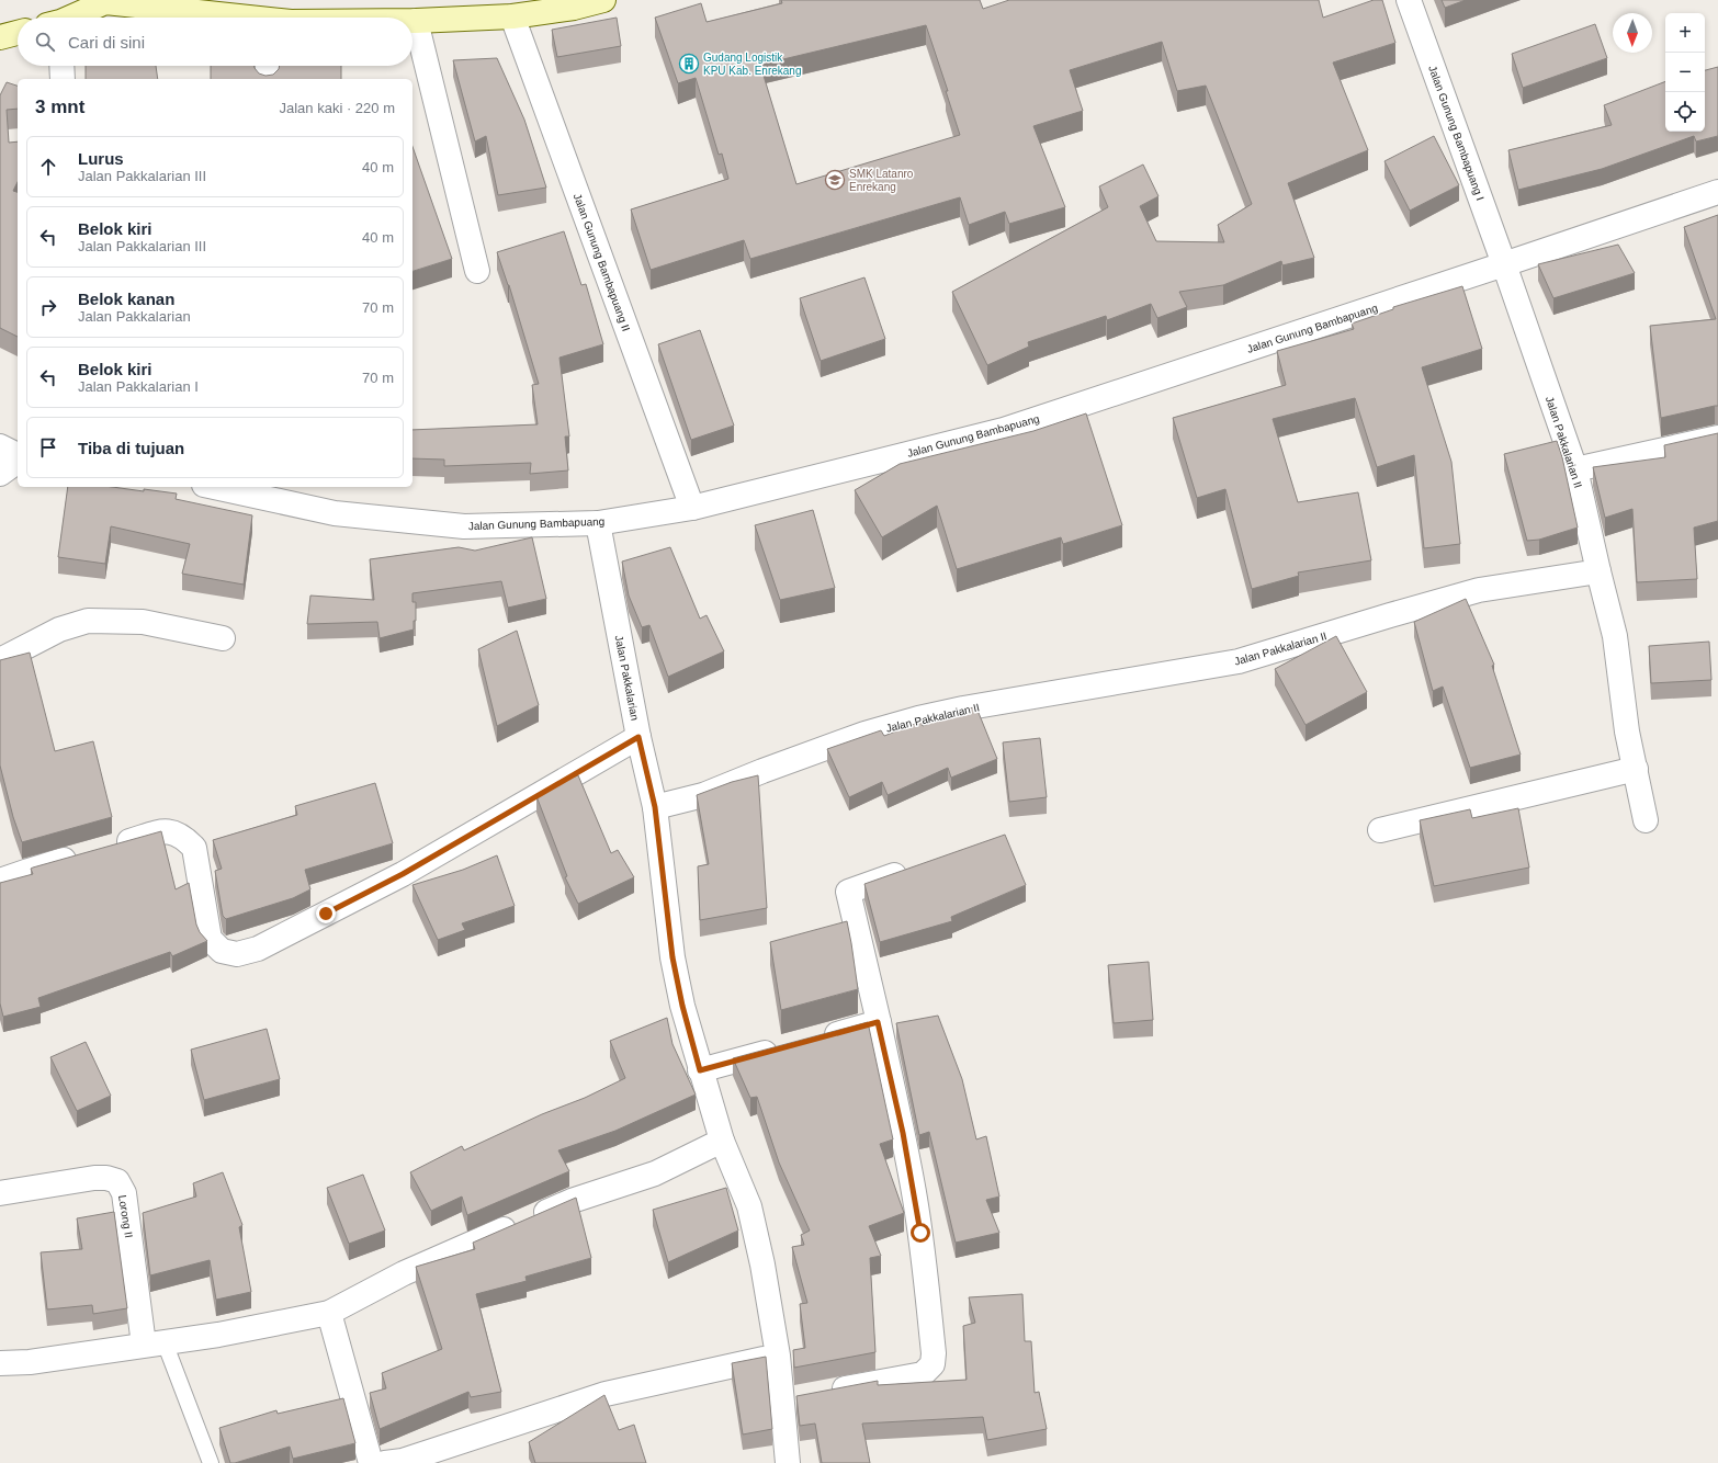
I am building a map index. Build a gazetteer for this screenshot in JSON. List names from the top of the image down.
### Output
{
  "streets": {
    "street": [
      "Jalan Gunung Bambapuang I",
      "Jalan Gunung Bambapuang II",
      "Jalan Gunung Bambapuang",
      "Jalan Pakkalarian II",
      "Jalan Pakkalarian",
      "Lorong II"
    ]
  },
  "crossings": [
    ["Jalan Gunung Bambapuang I", "Jalan Gunung Bambapuang"],
    ["Jalan Gunung Bambapuang I", "Jalan Pakkalarian II"],
    ["Jalan Gunung Bambapuang II", "Jalan Gunung Bambapuang"],
    ["Jalan Gunung Bambapuang", "Jalan Pakkalarian II"],
    ["Jalan Gunung Bambapuang", "Jalan Pakkalarian"],
    ["Jalan Pakkalarian II", "Jalan Pakkalarian"]
  ],
  "places": {
    "building": ["Gudang Logistik KPU Kab. Enrekang"],
    "school or university": ["SMK Latanro Enrekang"]
  },
  "north": "bottom",
  "page": {
    "map_buttons": ["+", "−"],
    "search": "Cari di sini",
    "heading": ["3 mnt", "Jalan kaki · 220 m"],
    "list": [
      ["Lurus", "Jalan Pakkalarian III", "40 m"],
      ["Belok kiri", "Jalan Pakkalarian III", "40 m"],
      ["Belok kanan", "Jalan Pakkalarian", "70 m"],
      ["Belok kiri", "Jalan Pakkalarian I", "70 m"],
      "Tiba di tujuan"
    ]
  }
}
